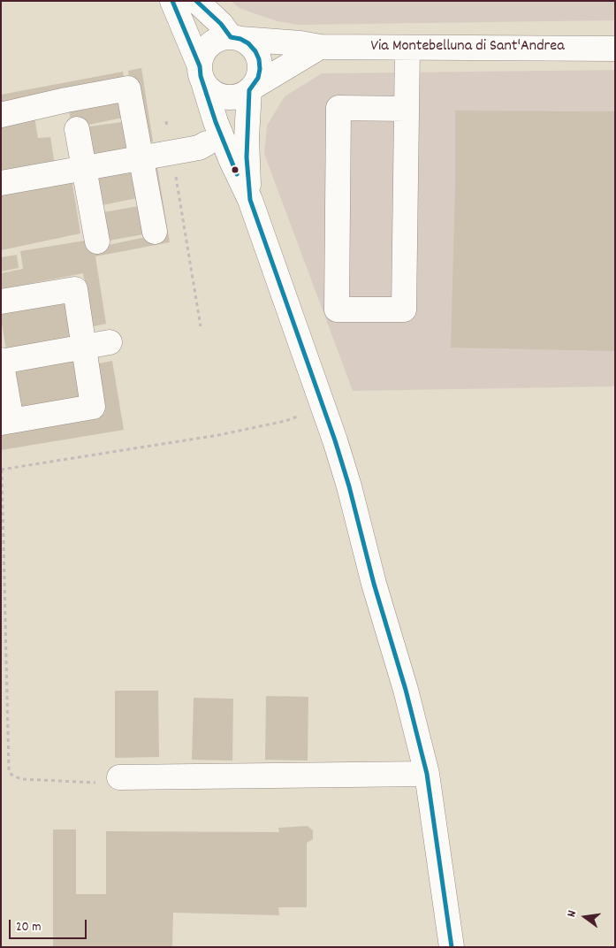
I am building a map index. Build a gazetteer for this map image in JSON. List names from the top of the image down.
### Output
{
  "streets": {
    "street": ["Via Montebelluna di Sant'Andrea"]
  },
  "scale_bar": "20 m",
  "north": "left"
}
